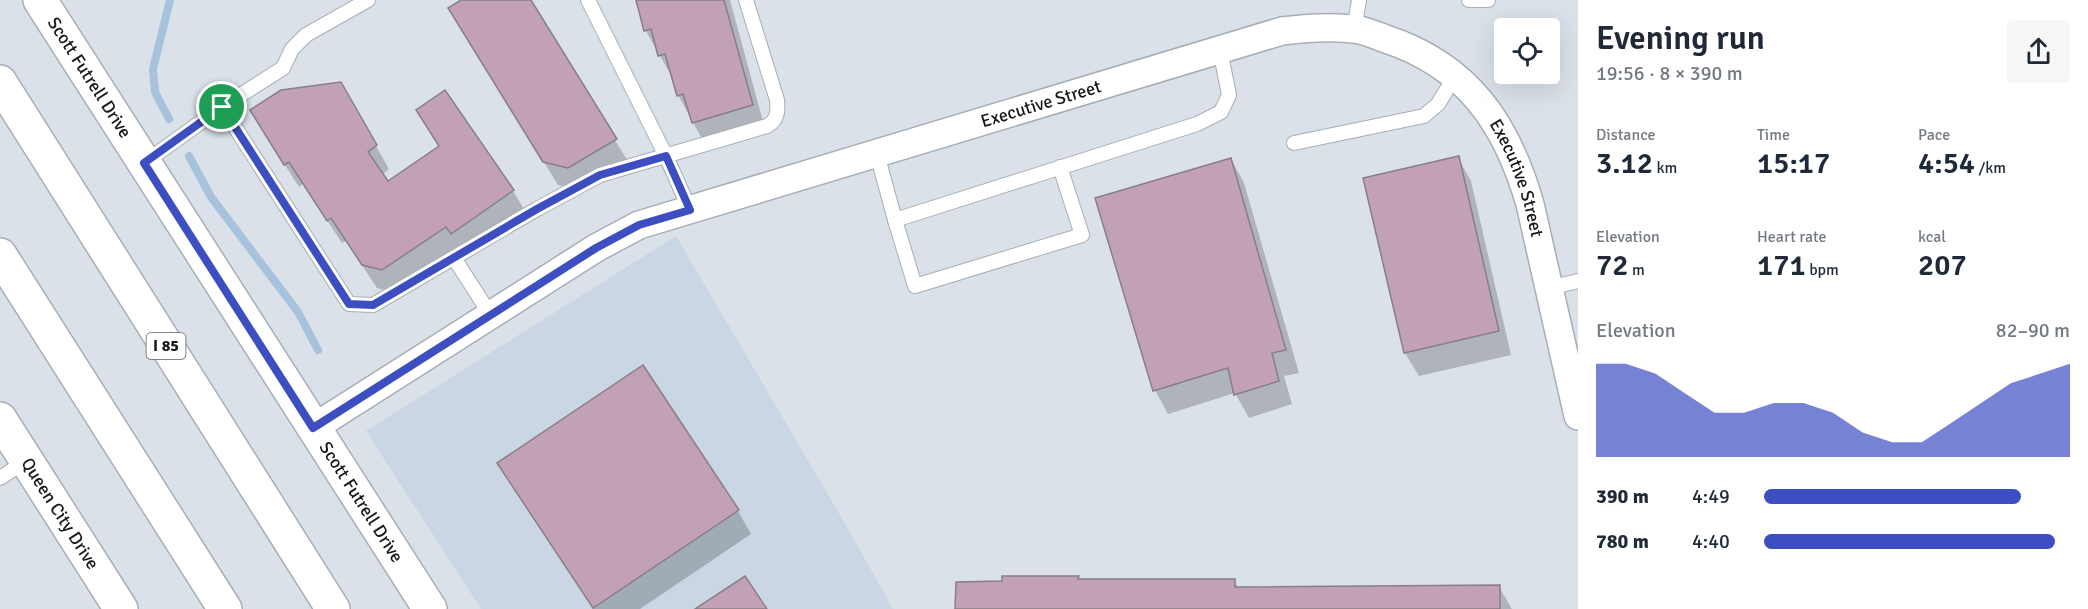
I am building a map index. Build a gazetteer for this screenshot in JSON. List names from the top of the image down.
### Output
{
  "streets": {
    "main road": ["Scott Futrell Drive", "I 85", "Queen City Drive"],
    "street": ["Executive Street"]
  },
  "crossings": [
    ["Scott Futrell Drive", "Executive Street"]
  ],
  "page": {
    "heading": ["Evening run", "19:56 · 8 × 390 m"],
    "stats": [
      ["Distance", "3.12 km"],
      ["Time", "15:17"],
      ["Pace", "4:54 /km"],
      ["Elevation", "72 m"],
      ["Heart rate", "171 bpm"],
      ["kcal", "207"]
    ],
    "chart": ["Elevation", "82–90 m"],
    "list": [
      {
        "name": "390 m",
        "note": "4:49"
      },
      {
        "name": "780 m",
        "note": "4:40"
      }
    ]
  }
}
